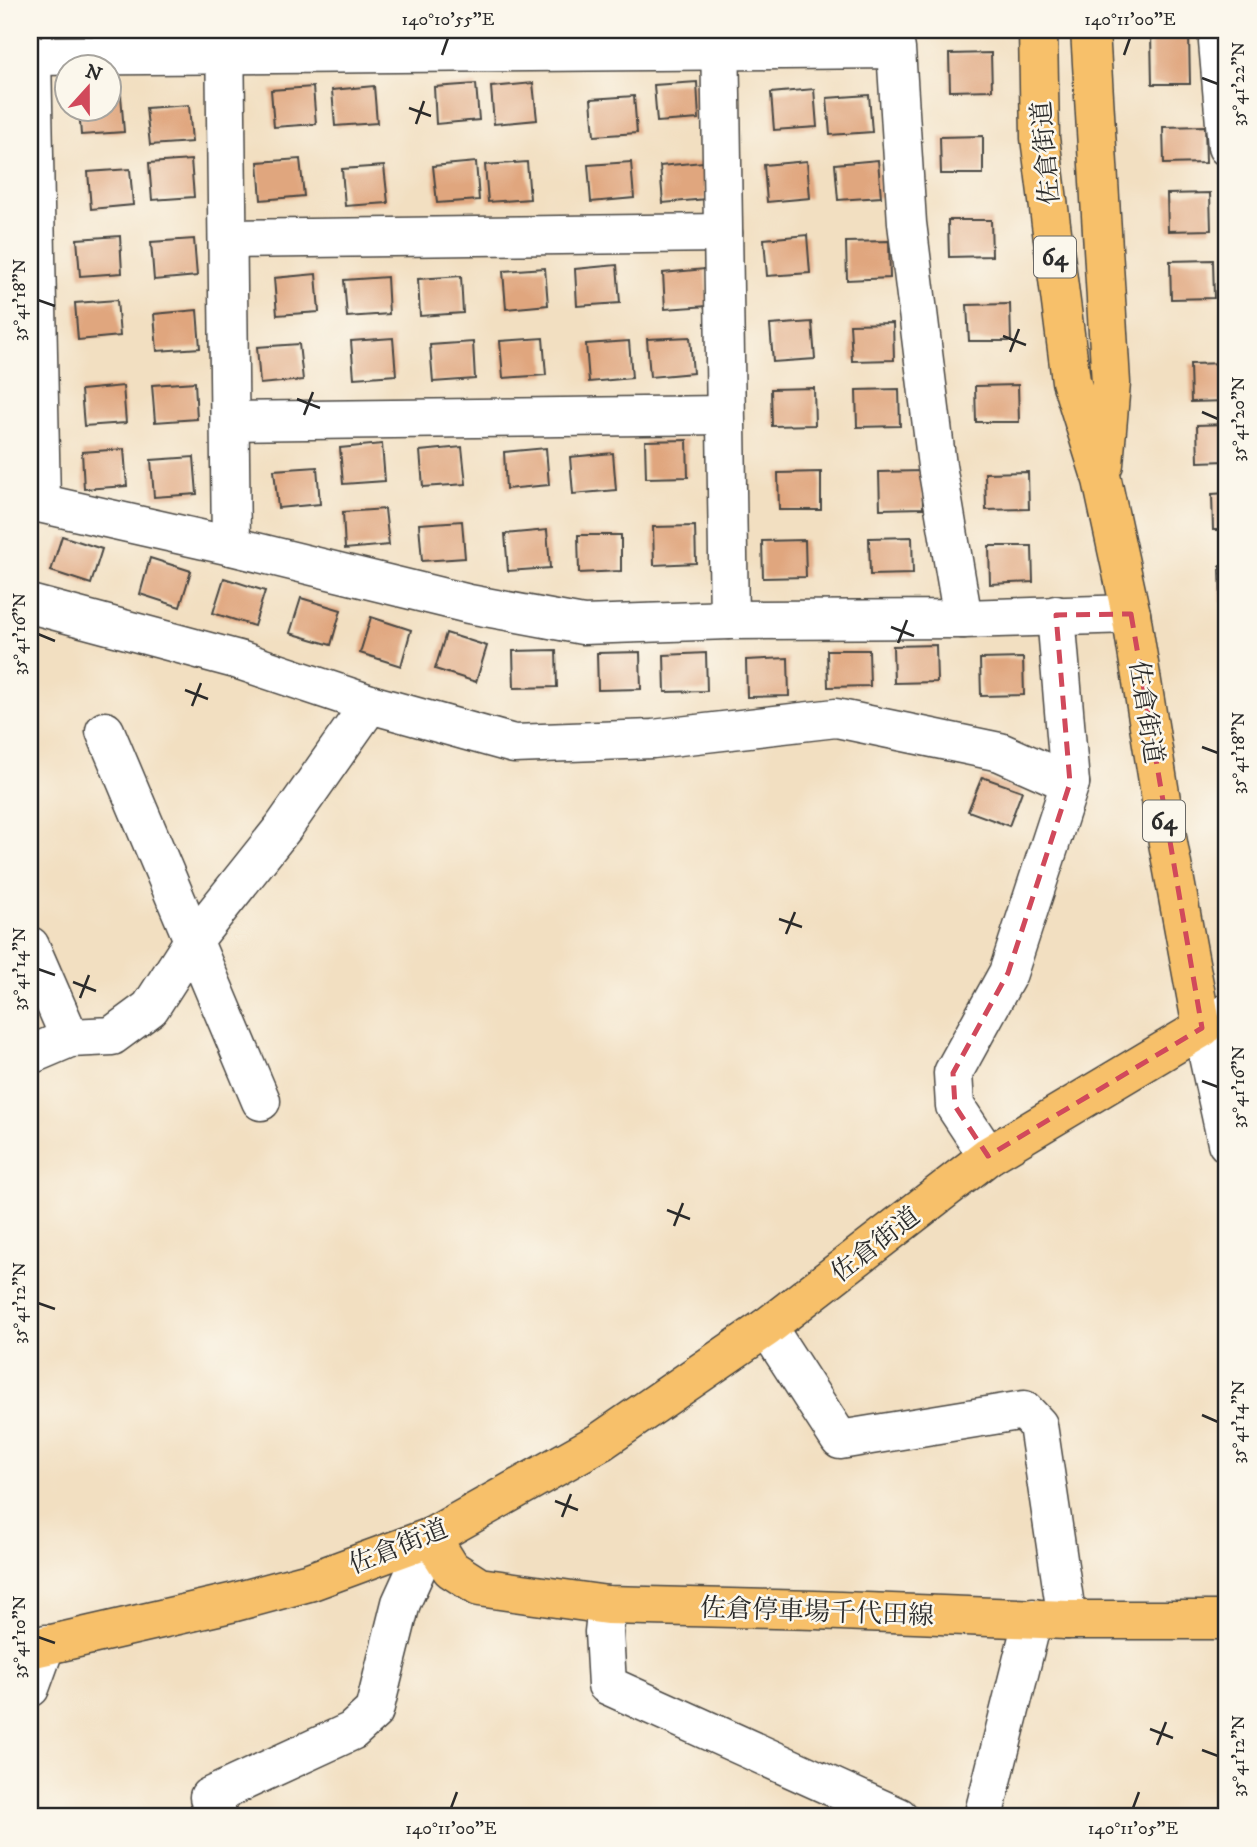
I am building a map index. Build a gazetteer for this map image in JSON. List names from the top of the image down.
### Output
{
  "streets": {
    "main road": ["佐倉街道", "64", "佐倉停車場千代田線"]
  },
  "crossings": [
    ["佐倉街道", "佐倉停車場千代田線"]
  ],
  "north": "top",
  "coordinates": [
    "140°10'55\"E",
    "140°11'00\"E",
    "35°41'22\"N",
    "35°41'18\"N",
    "35°41'20\"N",
    "35°41'16\"N",
    "35°41'14\"N",
    "35°41'12\"N",
    "35°41'10\"N",
    "140°11'05\"E"
  ]
}
